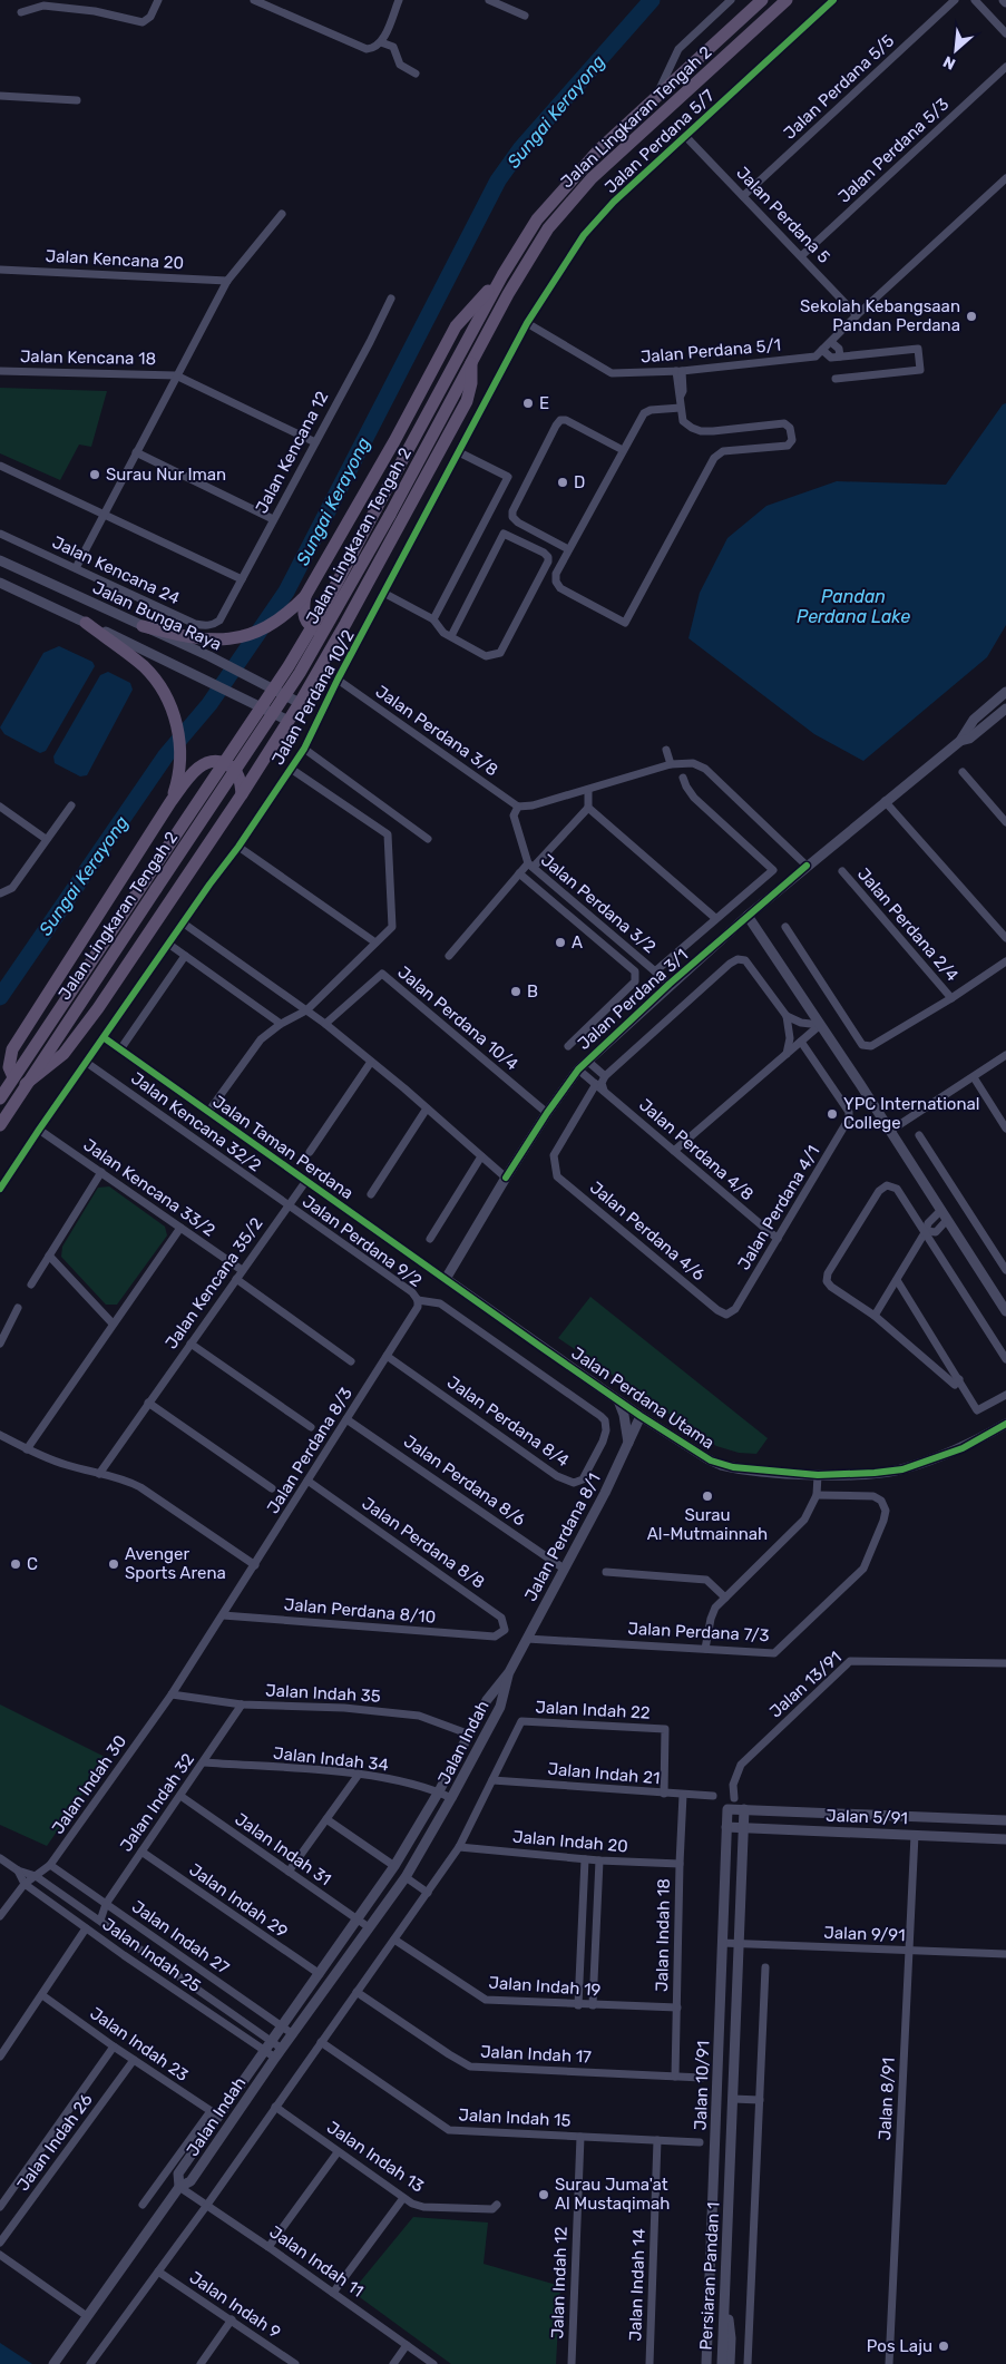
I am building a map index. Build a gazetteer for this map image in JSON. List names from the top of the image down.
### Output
{
  "streets": {
    "highway": ["Jalan Lingkaran Tengah 2"],
    "street": [
      "Jalan Perdana 5/5",
      "Jalan Perdana 5/7",
      "Jalan Perdana 5/3",
      "Jalan Perdana 5",
      "Jalan Kencana 20",
      "Jalan Perdana 5/1",
      "Jalan Kencana 18",
      "Jalan Kencana 12",
      "Jalan Kencana 24",
      "Jalan Bunga Raya",
      "Jalan Perdana 10/2",
      "Jalan Perdana 3/8",
      "Jalan Perdana 3/2",
      "Jalan Perdana 2/4",
      "Jalan Perdana 3/1",
      "Jalan Perdana 10/4",
      "Jalan Kencana 32/2",
      "Jalan Taman Perdana",
      "Jalan Perdana 4/8",
      "Jalan Kencana 33/2",
      "Jalan Perdana 4/1",
      "Jalan Perdana 4/6",
      "Jalan Perdana 9/2",
      "Jalan Kencana 35/2",
      "Jalan Perdana Utama",
      "Jalan Perdana 8/4",
      "Jalan Perdana 8/3",
      "Jalan Perdana 8/6",
      "Jalan Perdana 8/1",
      "Jalan Perdana 8/8",
      "Jalan Perdana 8/10",
      "Jalan Perdana 7/3",
      "Jalan 13/91",
      "Jalan Indah 35",
      "Jalan Indah 22",
      "Jalan Indah",
      "Jalan Indah 34",
      "Jalan Indah 21",
      "Jalan Indah 30",
      "Jalan Indah 32",
      "Jalan 5/91",
      "Jalan Indah 20",
      "Jalan Indah 31",
      "Jalan Indah 29",
      "Jalan 9/91",
      "Jalan Indah 18",
      "Jalan Indah 27",
      "Jalan Indah 25",
      "Jalan Indah 19",
      "Jalan Indah 23",
      "Jalan Indah 17",
      "Jalan 10/91",
      "Jalan 8/91",
      "Jalan Indah 15",
      "Jalan Indah 26",
      "Jalan Indah 13",
      "Jalan Indah 11",
      "Persiaran Pandan 1",
      "Jalan Indah 12",
      "Jalan Indah 14",
      "Jalan Indah 9"
    ]
  },
  "crossings": [
    ["Jalan Perdana 5/5", "Jalan Perdana 5"],
    ["Jalan Perdana 5/7", "Jalan Perdana 5"],
    ["Jalan Perdana 5/7", "Jalan Perdana 5/1"],
    ["Jalan Perdana 5/7", "Jalan Perdana 10/2"],
    ["Jalan Perdana 5/3", "Jalan Perdana 5"],
    ["Jalan Perdana 5", "Jalan Perdana 5/1"],
    ["Jalan Perdana 5/1", "Jalan Perdana 10/2"],
    ["Jalan Kencana 12", "Jalan Kencana 24"],
    ["Jalan Perdana 10/2", "Jalan Perdana 3/8"],
    ["Jalan Perdana 10/2", "Jalan Kencana 32/2"],
    ["Jalan Perdana 10/2", "Jalan Taman Perdana"],
    ["Jalan Perdana 10/2", "Jalan Kencana 33/2"],
    ["Jalan Perdana 3/8", "Jalan Perdana 3/2"],
    ["Jalan Perdana 3/2", "Jalan Perdana 3/1"],
    ["Jalan Perdana 3/1", "Jalan Perdana 10/4"],
    ["Jalan Perdana 3/1", "Jalan Taman Perdana"],
    ["Jalan Perdana 3/1", "Jalan Perdana 4/8"],
    ["Jalan Perdana 3/1", "Jalan Perdana Utama"],
    ["Jalan Kencana 32/2", "Jalan Perdana 9/2"],
    ["Jalan Kencana 32/2", "Jalan Kencana 35/2"],
    ["Jalan Taman Perdana", "Jalan Kencana 35/2"],
    ["Jalan Taman Perdana", "Jalan Perdana Utama"],
    ["Jalan Perdana 4/8", "Jalan Perdana 4/1"],
    ["Jalan Perdana 4/8", "Jalan Perdana 4/6"],
    ["Jalan Kencana 33/2", "Jalan Kencana 35/2"],
    ["Jalan Perdana 4/1", "Jalan Perdana 4/6"],
    ["Jalan Perdana 9/2", "Jalan Kencana 35/2"],
    ["Jalan Perdana 9/2", "Jalan Perdana 8/4"],
    ["Jalan Perdana 9/2", "Jalan Perdana 8/3"],
    ["Jalan Perdana Utama", "Jalan Perdana 8/1"],
    ["Jalan Perdana 8/4", "Jalan Perdana 8/3"],
    ["Jalan Perdana 8/3", "Jalan Perdana 8/6"],
    ["Jalan Perdana 8/3", "Jalan Perdana 8/8"],
    ["Jalan Perdana 8/3", "Jalan Perdana 8/10"],
    ["Jalan Perdana 8/3", "Jalan Indah 30"],
    ["Jalan Perdana 8/6", "Jalan Perdana 8/1"],
    ["Jalan Perdana 8/1", "Jalan Perdana 7/3"],
    ["Jalan Perdana 8/1", "Jalan Indah"],
    ["Jalan Perdana 8/8", "Jalan Perdana 8/10"],
    ["Jalan Perdana 8/10", "Jalan Indah 30"],
    ["Jalan Indah 35", "Jalan Indah"],
    ["Jalan Indah 35", "Jalan Indah 30"],
    ["Jalan Indah 35", "Jalan Indah 32"],
    ["Jalan Indah 22", "Jalan Indah 21"],
    ["Jalan Indah", "Jalan Indah 34"],
    ["Jalan Indah", "Jalan Indah 31"],
    ["Jalan Indah", "Jalan Indah 29"],
    ["Jalan Indah", "Jalan Indah 27"],
    ["Jalan Indah", "Jalan Indah 25"],
    ["Jalan Indah", "Jalan Indah 23"],
    ["Jalan Indah", "Jalan Indah 11"],
    ["Jalan Indah 34", "Jalan Indah 32"],
    ["Jalan Indah 21", "Jalan Indah 18"],
    ["Jalan Indah 30", "Jalan Indah 27"],
    ["Jalan Indah 30", "Jalan Indah 25"],
    ["Jalan Indah 32", "Jalan Indah 31"],
    ["Jalan Indah 32", "Jalan Indah 29"],
    ["Jalan Indah 32", "Jalan Indah 27"],
    ["Jalan Indah 32", "Jalan Indah 25"],
    ["Jalan 5/91", "Jalan 10/91"],
    ["Jalan 5/91", "Jalan 8/91"],
    ["Jalan Indah 20", "Jalan Indah 18"],
    ["Jalan 9/91", "Jalan 10/91"],
    ["Jalan 9/91", "Jalan 8/91"],
    ["Jalan Indah 18", "Jalan Indah 19"],
    ["Jalan Indah 18", "Jalan Indah 17"],
    ["Jalan Indah 23", "Jalan Indah 26"],
    ["Jalan 10/91", "Persiaran Pandan 1"],
    ["Jalan Indah 15", "Jalan Indah 12"],
    ["Jalan Indah 15", "Jalan Indah 14"]
  ],
  "water": ["Sungai Kerayong", "Pandan Perdana Lake"],
  "places": [
    "Sekolah Kebangsaan Pandan Perdana",
    "E",
    "Surau Nur Iman",
    "D",
    "A",
    "B",
    "YPC International College",
    "Surau Al-Mutmainnah",
    "C",
    "Avenger Sports Arena",
    "Surau Juma'at Al Mustaqimah",
    "Pos Laju"
  ],
  "north": "bottom left"
}
